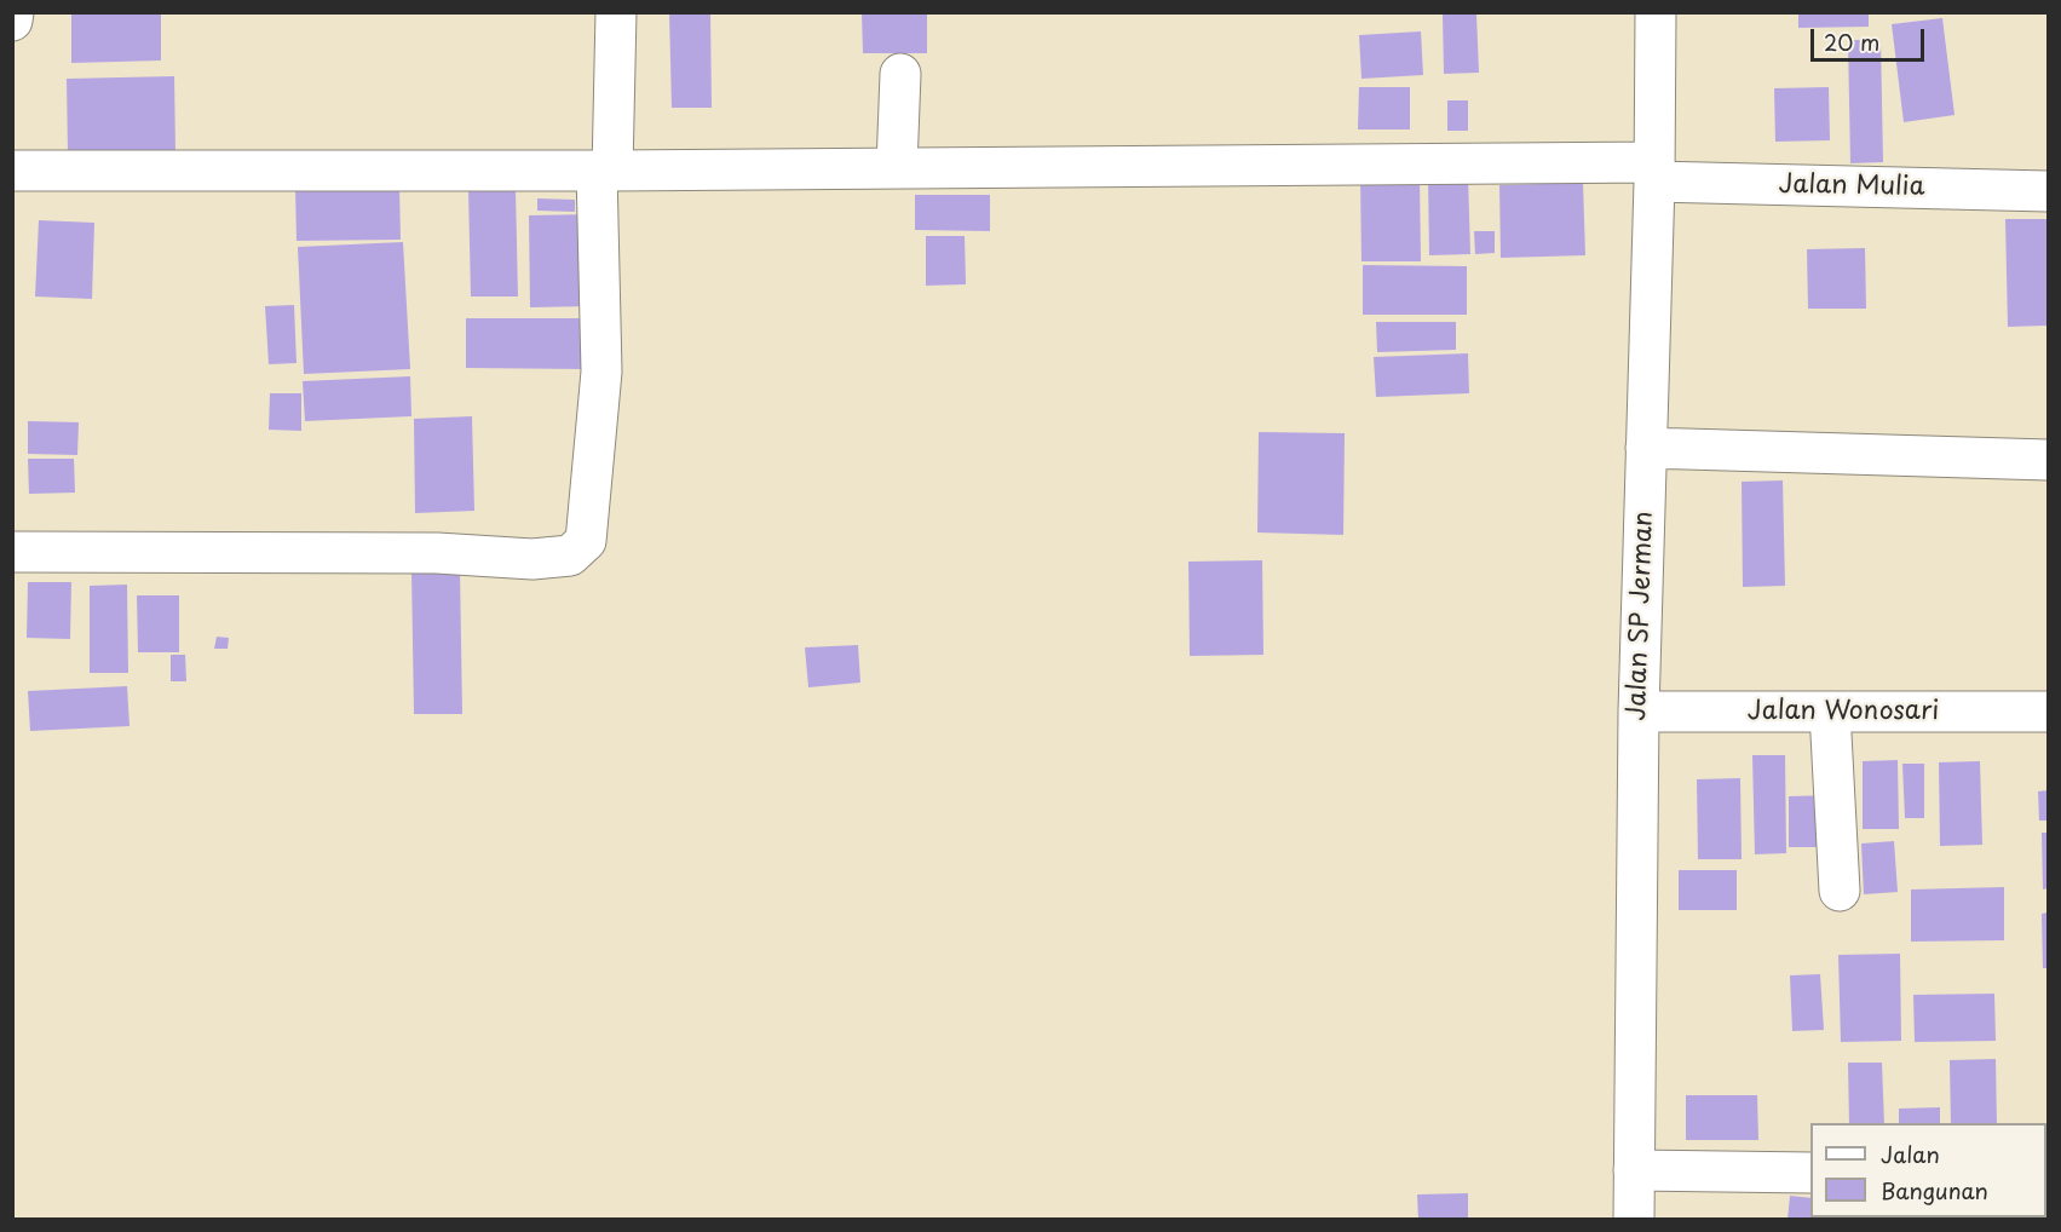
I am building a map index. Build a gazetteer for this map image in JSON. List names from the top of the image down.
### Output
{
  "streets": {
    "street": ["Jalan Mulia", "Jalan SP Jerman", "Jalan Wonosari"]
  },
  "crossings": [
    ["Jalan Mulia", "Jalan SP Jerman"],
    ["Jalan SP Jerman", "Jalan Wonosari"]
  ],
  "legend": ["Jalan", "Bangunan"],
  "scale_bar": "20 m"
}
